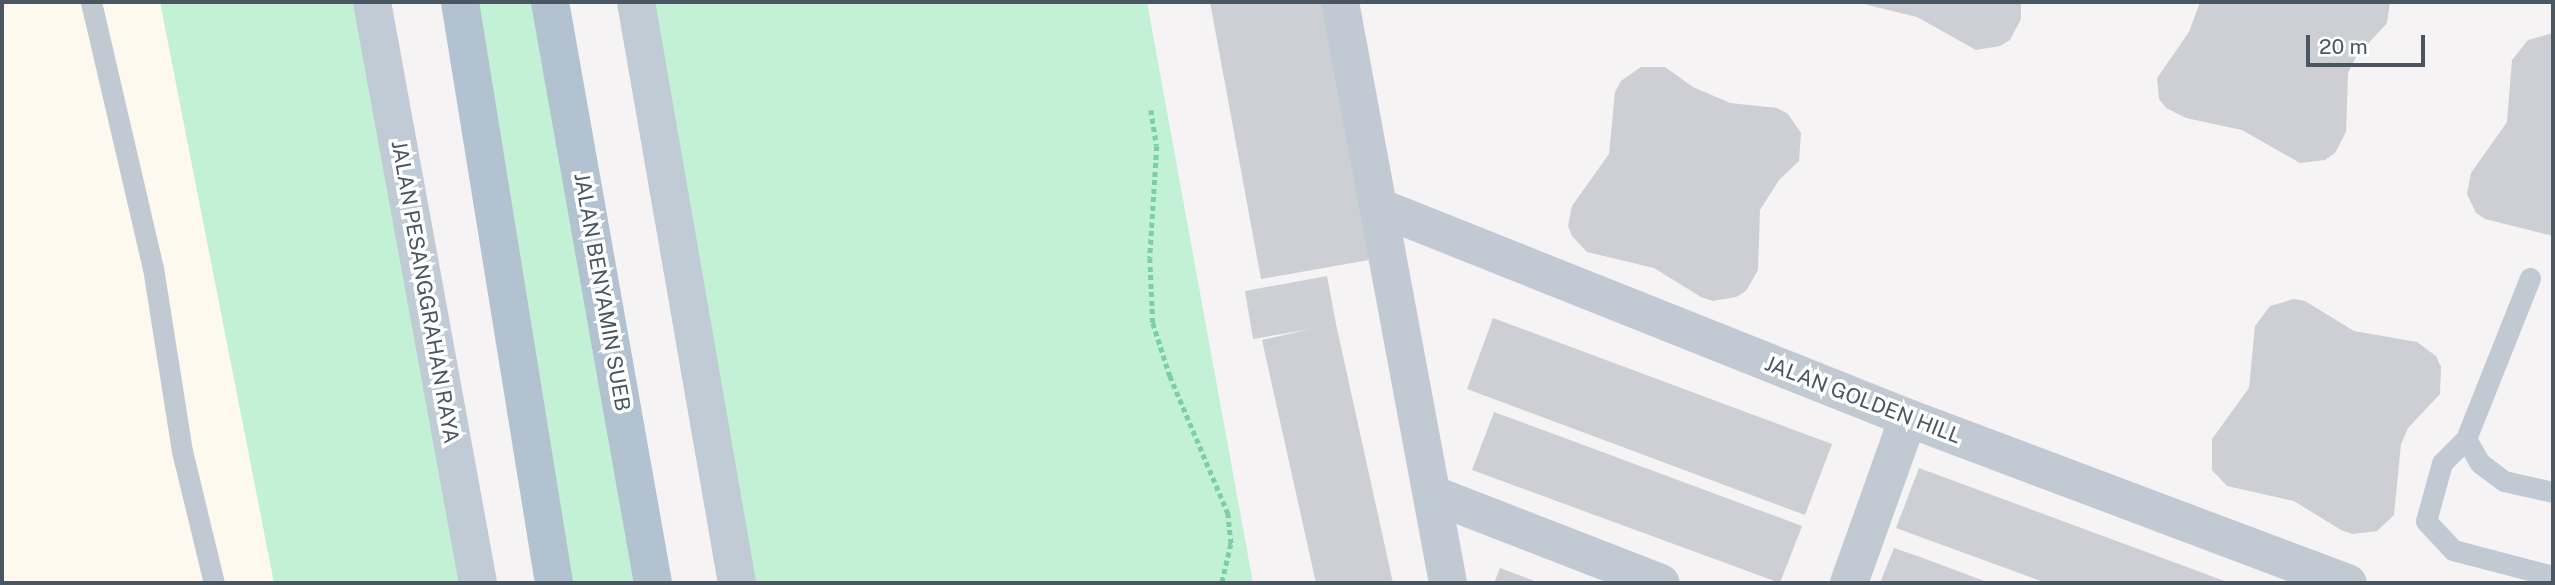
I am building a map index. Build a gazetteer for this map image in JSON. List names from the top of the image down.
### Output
{
  "streets": {
    "main road": ["JALAN PESANGGRAHAN RAYA", "JALAN BENYAMIN SUEB"],
    "street": ["JALAN GOLDEN HILL"]
  },
  "scale_bar": "20 m"
}
